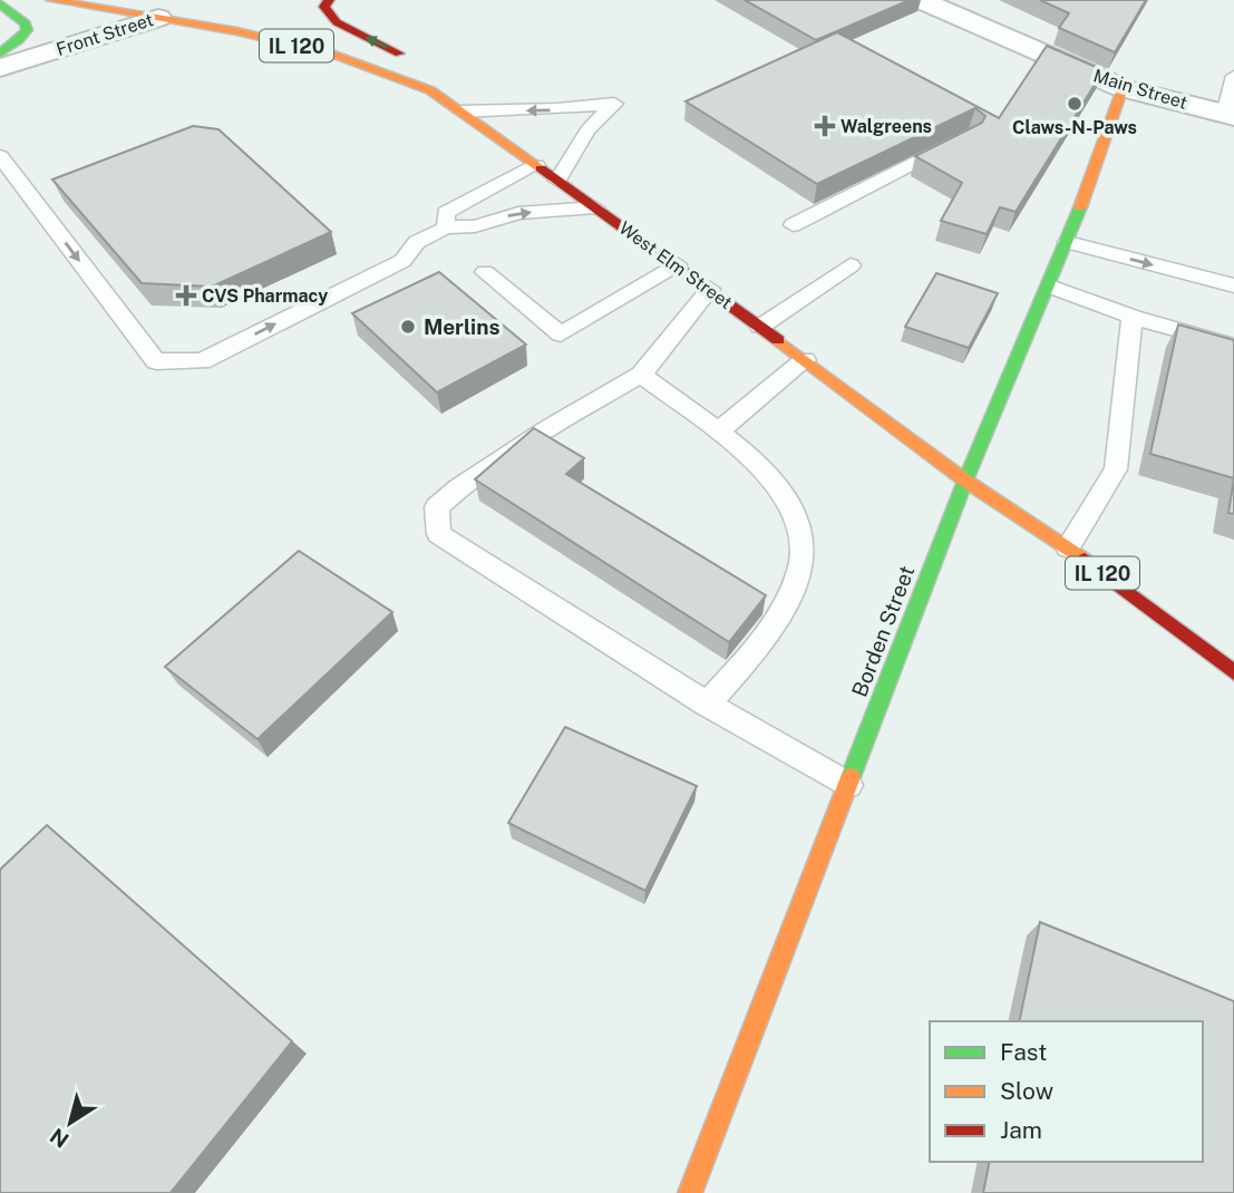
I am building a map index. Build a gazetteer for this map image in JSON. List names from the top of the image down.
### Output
{
  "streets": {
    "main road": [
      "Front Street",
      "IL 120",
      "West Elm Street",
      "Borden Street"
    ],
    "street": ["Main Street"]
  },
  "crossings": [
    ["Front Street", "West Elm Street"],
    ["Main Street", "Borden Street"],
    ["West Elm Street", "Borden Street"]
  ],
  "places": {
    "other": ["Claws-N-Paws", "Merlins"],
    "health": ["Walgreens", "CVS Pharmacy"]
  },
  "legend": ["Fast", "Slow", "Jam"],
  "north": "bottom left"
}
